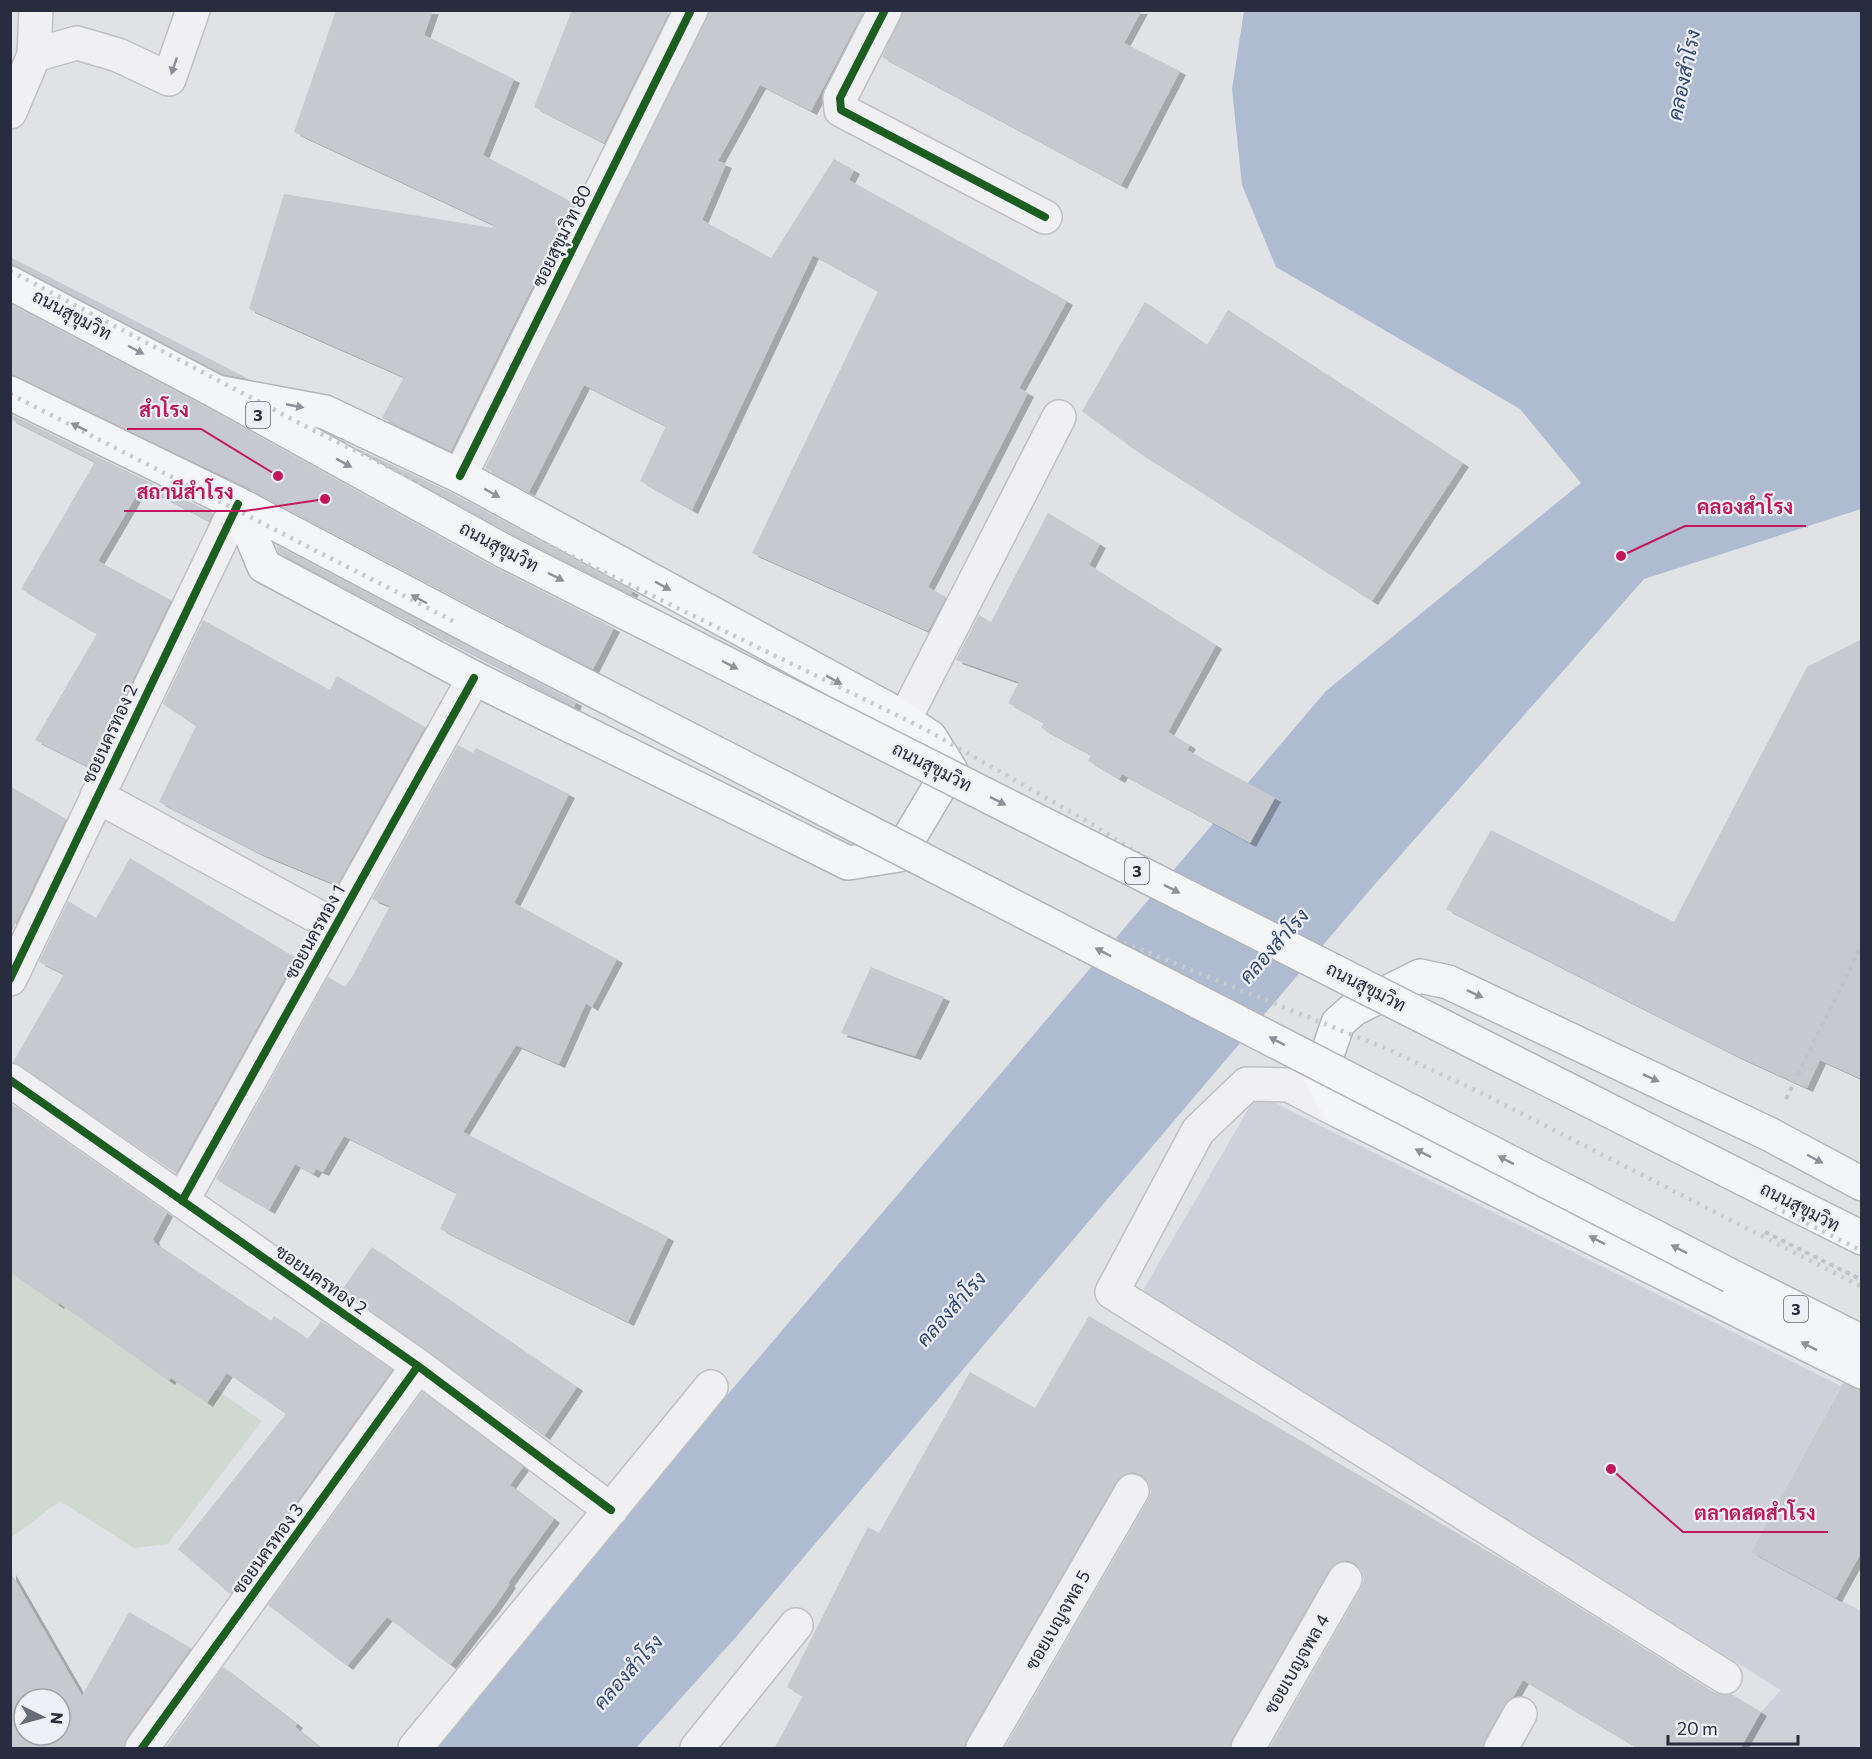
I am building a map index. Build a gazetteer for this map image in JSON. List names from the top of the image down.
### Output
{
  "streets": {
    "highway": ["ถนนสุขุมวิท", "3"],
    "street": [
      "ซอยสุขุมวิท 80",
      "ซอยนครทอง 2",
      "ซอยนครทอง 1",
      "ซอยนครทอง 3",
      "ซอยเบญจพล 5",
      "ซอยเบญจพล 4"
    ]
  },
  "crossings": [
    ["3", "ซอยนครทอง 2"],
    ["ซอยนครทอง 2", "ซอยนครทอง 1"],
    ["ซอยนครทอง 2", "ซอยนครทอง 3"]
  ],
  "water": ["คลองสำโรง"],
  "places": [
    "สำโรง",
    "สถานีสำโรง",
    "คลองสำโรง",
    "ตลาดสดสำโรง"
  ],
  "scale_bar": "20 m",
  "north": "right"
}
